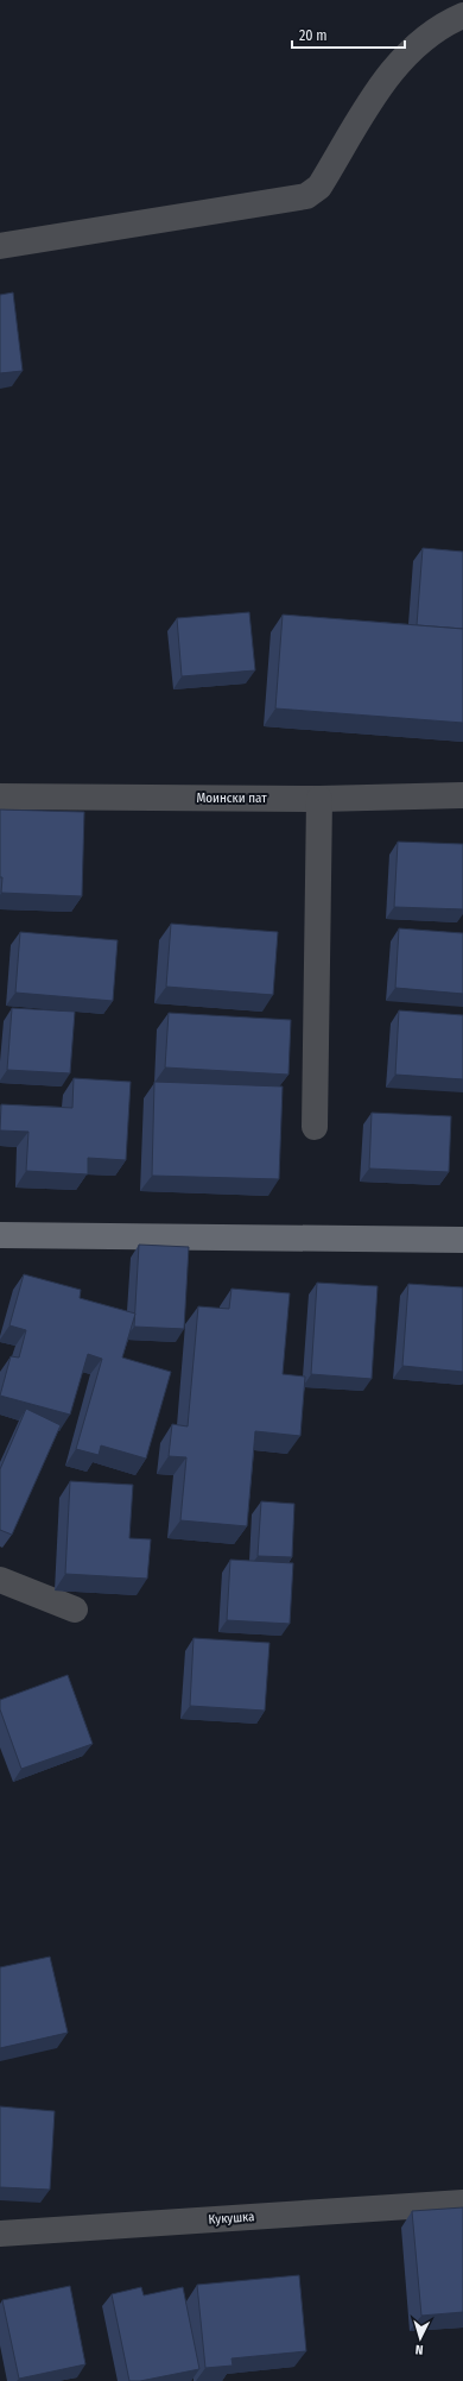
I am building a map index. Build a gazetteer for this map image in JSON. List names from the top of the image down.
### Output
{
  "streets": {
    "street": ["Моински пат", "Кукушка"]
  },
  "scale_bar": "20 m",
  "north": "bottom"
}
